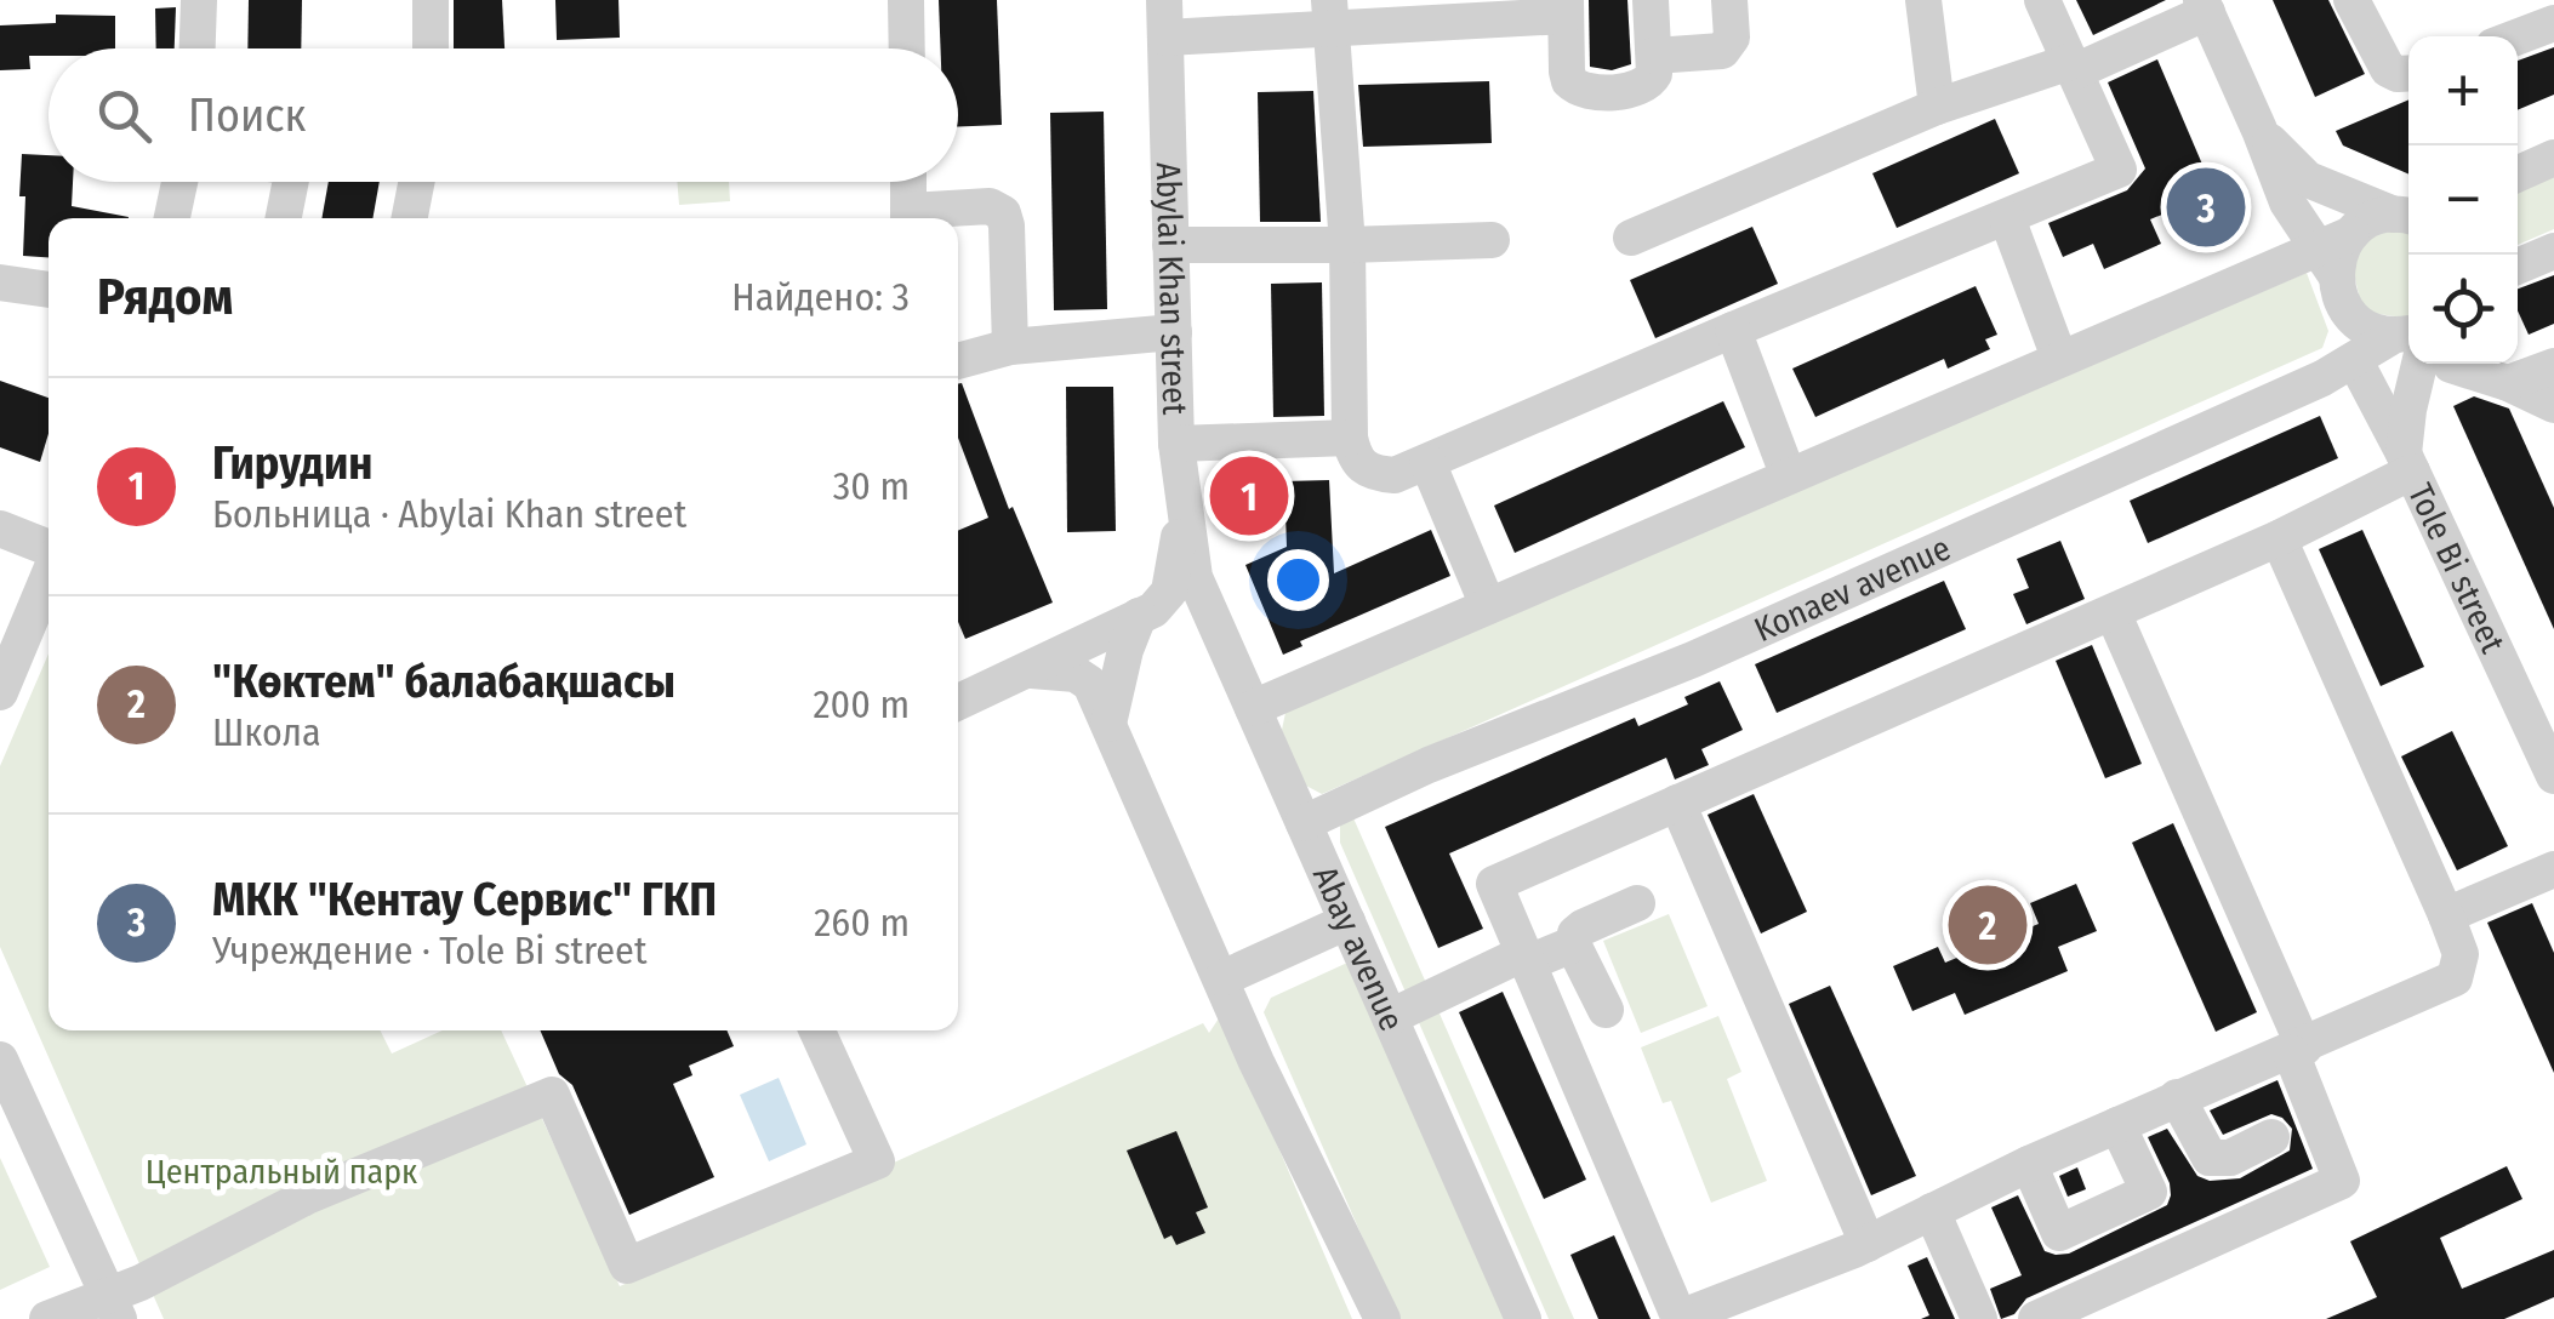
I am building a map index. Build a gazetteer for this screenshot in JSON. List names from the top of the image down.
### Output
{
  "streets": {
    "street": [
      "Abylai Khan street",
      "Tole Bi street",
      "Konaev avenue",
      "Abay avenue"
    ]
  },
  "crossings": [
    ["Abylai Khan street", "Abay avenue"],
    ["Tole Bi street", "Konaev avenue"],
    ["Konaev avenue", "Abay avenue"]
  ],
  "parks": ["Центральный парк"],
  "page": {
    "map_buttons": ["+", "−"],
    "search": "Поиск",
    "pins": ["3", "1", "2"],
    "heading": ["Рядом", "Найдено: 3"],
    "list": [
      {
        "mark": "1",
        "name": "Гирудин",
        "note": "Больница · Abylai Khan street",
        "value": "30 m"
      },
      {
        "mark": "2",
        "name": "\"Көктем\" балабақшасы",
        "note": "Школа",
        "value": "200 m"
      },
      {
        "mark": "3",
        "name": "МКК \"Кентау Сервис\" ГКП",
        "note": "Учреждение · Tole Bi street",
        "value": "260 m"
      }
    ]
  }
}
